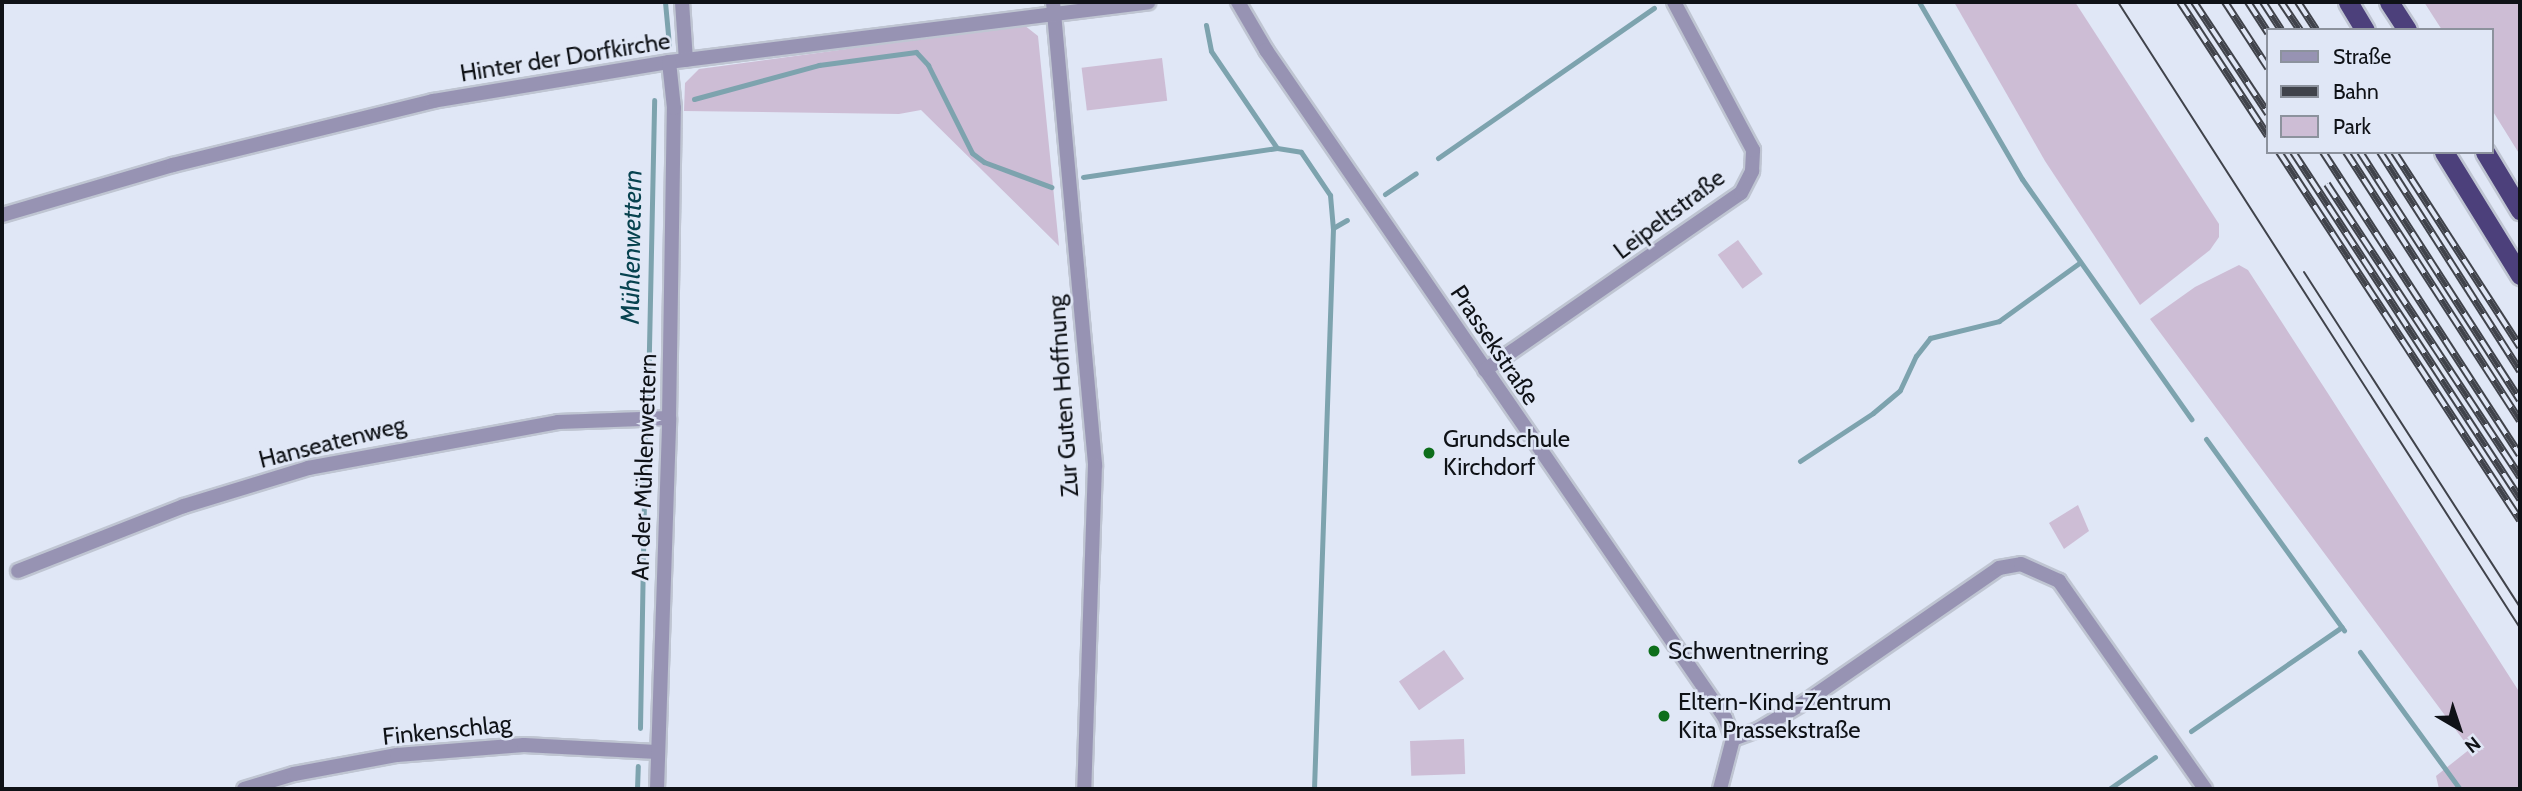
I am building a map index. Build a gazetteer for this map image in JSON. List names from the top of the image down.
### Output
{
  "streets": {
    "street": [
      "Hinter der Dorfkirche",
      "Leipeltstraße",
      "Prassekstraße",
      "Zur Guten Hoffnung",
      "Hanseatenweg",
      "An der Mühlenwettern",
      "Finkenschlag"
    ]
  },
  "crossings": [
    ["Hinter der Dorfkirche", "Zur Guten Hoffnung"],
    ["Hinter der Dorfkirche", "An der Mühlenwettern"],
    ["Leipeltstraße", "Prassekstraße"],
    ["Hanseatenweg", "An der Mühlenwettern"],
    ["An der Mühlenwettern", "Finkenschlag"]
  ],
  "water": ["Mühlenwettern"],
  "places": ["Grundschule Kirchdorf", "Schwentnerring", "Eltern-Kind-Zentrum Kita Prassekstraße"],
  "legend": ["Straße", "Bahn", "Park"],
  "north": "bottom right"
}
